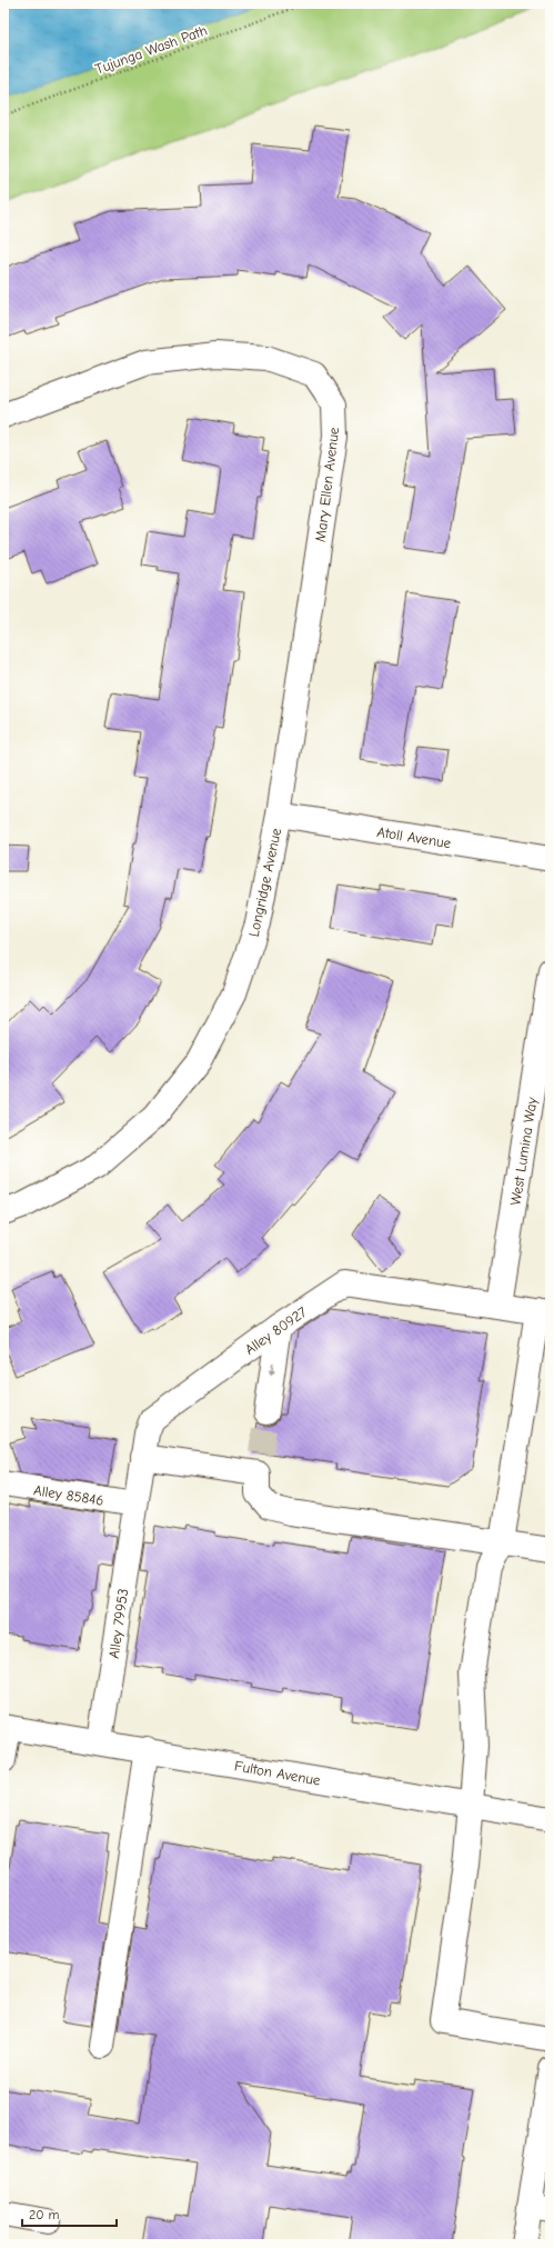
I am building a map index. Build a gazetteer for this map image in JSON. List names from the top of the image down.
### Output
{
  "streets": {
    "street": [
      "Mary Ellen Avenue",
      "Atoll Avenue",
      "Longridge Avenue",
      "West Lumina Way",
      "Alley 80927",
      "Alley 85846",
      "Alley 79953",
      "Fulton Avenue"
    ],
    "path": ["Tujunga Wash Path"]
  },
  "crossings": [
    ["Mary Ellen Avenue", "Atoll Avenue"],
    ["Mary Ellen Avenue", "Longridge Avenue"],
    ["Atoll Avenue", "Longridge Avenue"],
    ["West Lumina Way", "Alley 80927"],
    ["Alley 80927", "Alley 85846"],
    ["Alley 80927", "Alley 79953"],
    ["Alley 85846", "Alley 79953"],
    ["Alley 79953", "Fulton Avenue"]
  ],
  "scale_bar": "20 m"
}
